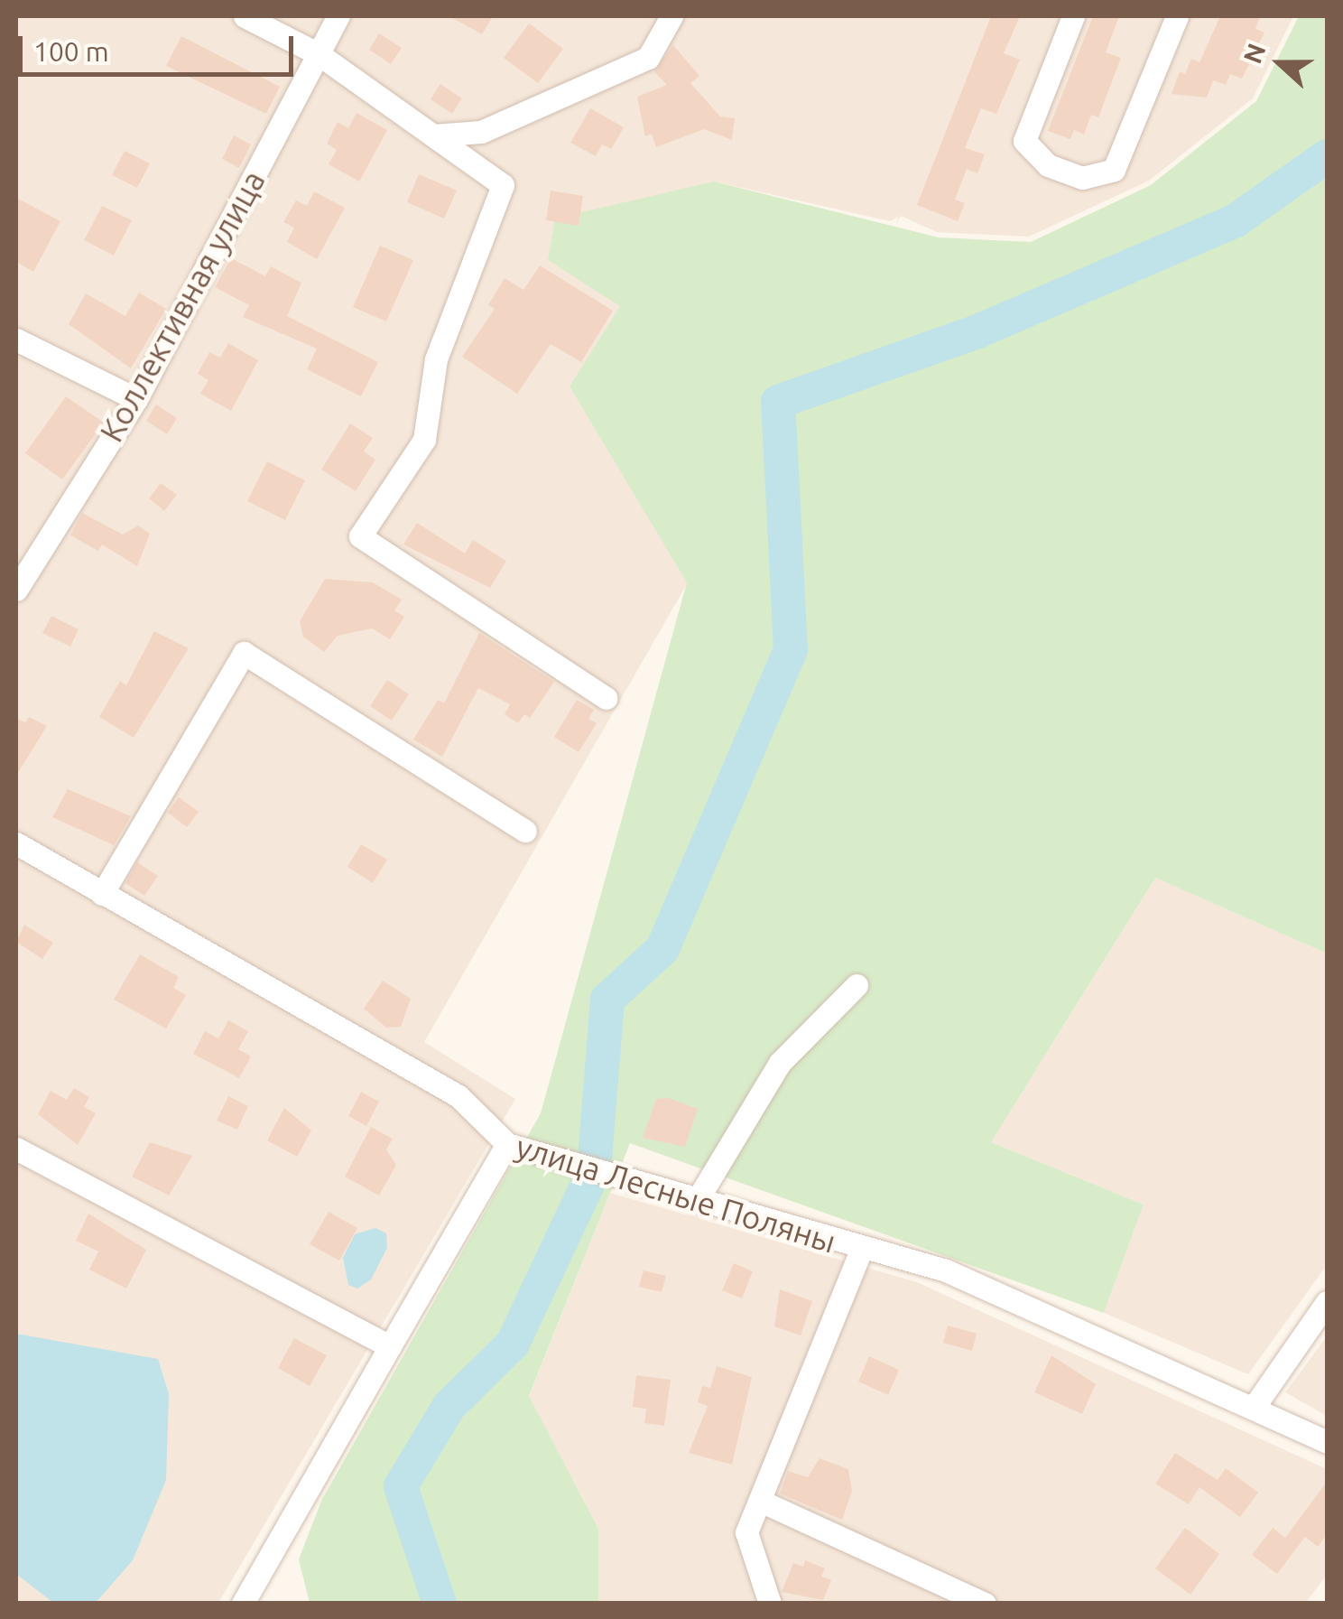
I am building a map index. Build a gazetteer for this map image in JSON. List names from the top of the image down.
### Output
{
  "streets": {
    "street": ["Коллективная улица", "улица Лесные Поляны"]
  },
  "scale_bar": "100 m",
  "north": "left"
}
